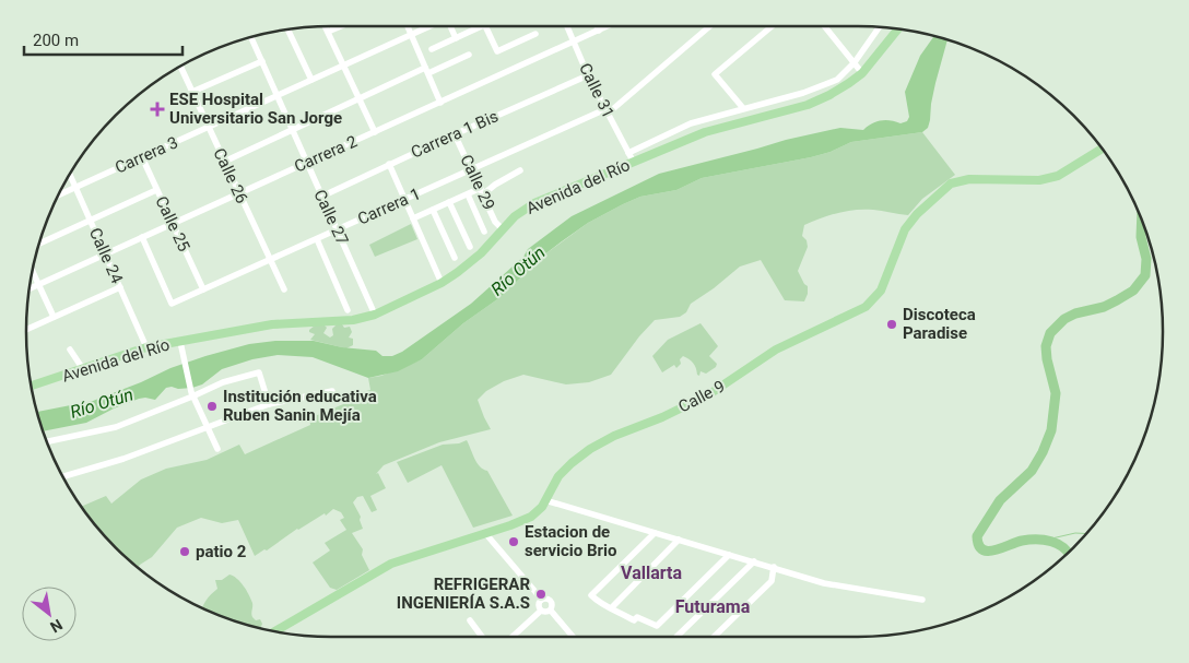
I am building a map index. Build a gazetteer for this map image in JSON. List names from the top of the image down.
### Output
{
  "streets": {
    "main road": ["Avenida del Río", "Calle 9"],
    "street": [
      "Calle 31",
      "Carrera 1 Bis",
      "Carrera 2",
      "Carrera 3",
      "Calle 26",
      "Calle 29",
      "Carrera 1",
      "Calle 27",
      "Calle 25",
      "Calle 24"
    ]
  },
  "crossings": [
    ["Calle 31", "Carrera 1 Bis"],
    ["Calle 31", "Carrera 2"],
    ["Calle 31", "Avenida del Río"],
    ["Calle 31", "Carrera 1"],
    ["Carrera 1 Bis", "Calle 29"],
    ["Carrera 1 Bis", "Calle 27"],
    ["Carrera 2", "Calle 26"],
    ["Carrera 2", "Carrera 1"],
    ["Carrera 2", "Calle 27"],
    ["Carrera 2", "Calle 25"],
    ["Carrera 2", "Calle 24"],
    ["Carrera 3", "Calle 26"],
    ["Carrera 3", "Calle 27"],
    ["Carrera 3", "Calle 25"],
    ["Carrera 3", "Calle 24"],
    ["Calle 26", "Carrera 1"],
    ["Calle 29", "Avenida del Río"],
    ["Calle 29", "Carrera 1"],
    ["Avenida del Río", "Calle 27"],
    ["Avenida del Río", "Calle 24"],
    ["Carrera 1", "Calle 27"],
    ["Carrera 1", "Calle 25"]
  ],
  "districts": ["Vallarta", "Futurama"],
  "water": ["Río Otún"],
  "places": {
    "health": ["ESE Hospital Universitario San Jorge"],
    "other": [
      "Discoteca Paradise",
      "Institución educativa Ruben Sanin Mejía",
      "Estacion de servicio Brio",
      "patio 2",
      "REFRIGERAR INGENIERÍA S.A.S"
    ]
  },
  "scale_bar": "200 m",
  "north": "bottom right"
}
